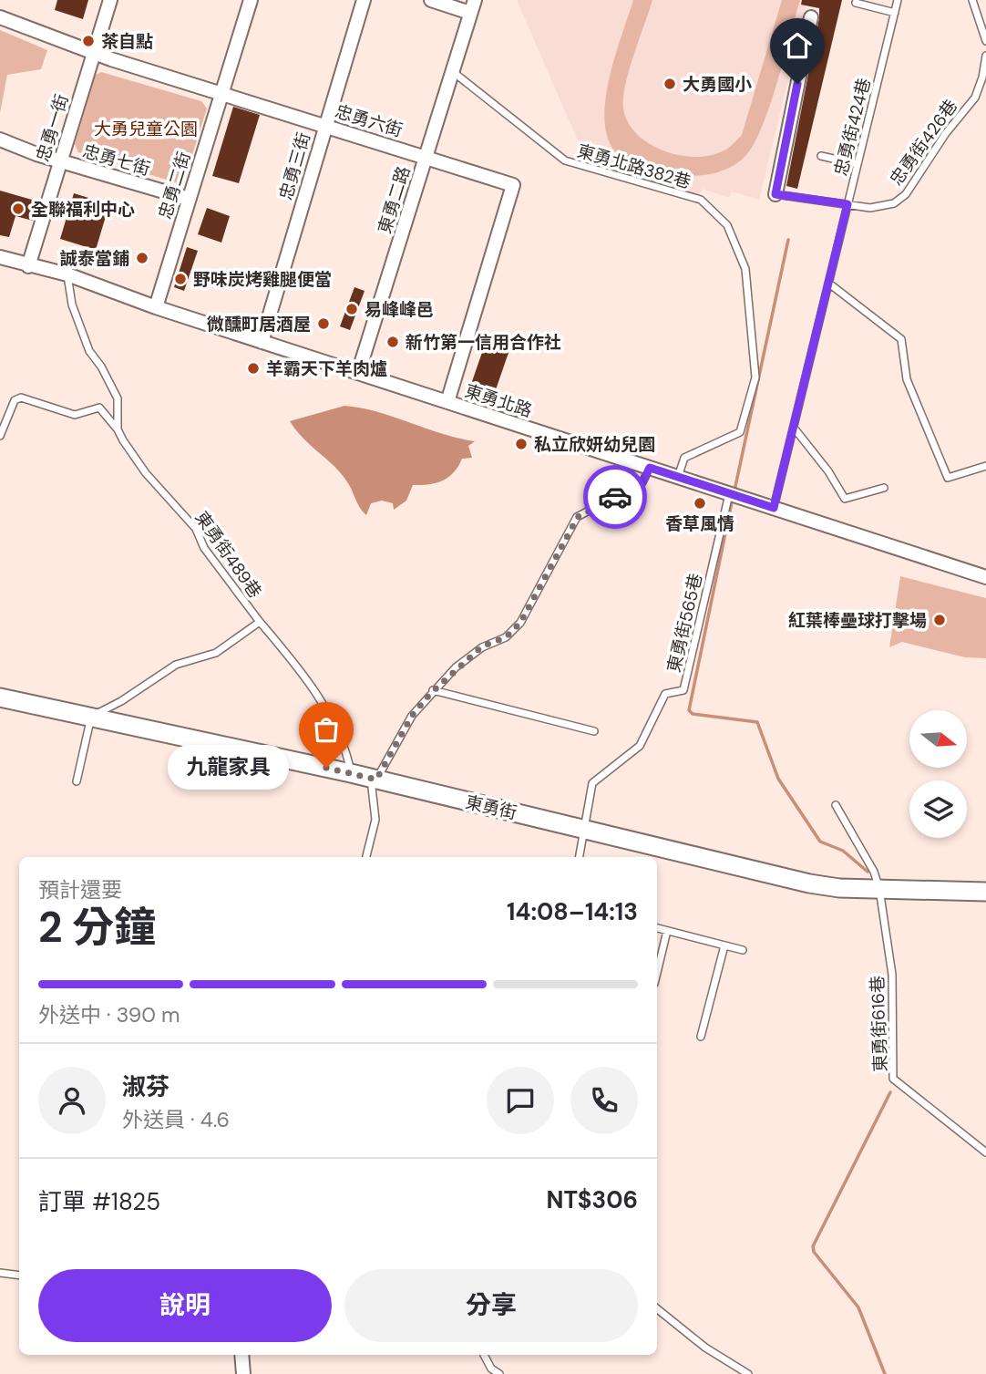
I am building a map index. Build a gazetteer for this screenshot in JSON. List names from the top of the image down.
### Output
{
  "streets": {
    "street": [
      "忠勇六街",
      "忠勇一街",
      "忠勇七街",
      "忠勇三街",
      "忠勇二街",
      "東勇二路",
      "東勇北路",
      "東勇街"
    ],
    "lane": [
      "忠勇街424巷",
      "忠勇街426巷",
      "東勇北路382巷",
      "東勇街489巷",
      "東勇街565巷",
      "東勇街616巷"
    ]
  },
  "crossings": [
    ["忠勇六街", "忠勇一街"],
    ["忠勇六街", "忠勇三街"],
    ["忠勇六街", "忠勇二街"],
    ["忠勇六街", "東勇二路"],
    ["忠勇六街", "東勇北路"],
    ["忠勇街424巷", "忠勇街426巷"],
    ["忠勇街424巷", "東勇北路"],
    ["忠勇一街", "忠勇七街"],
    ["忠勇一街", "東勇北路"],
    ["忠勇七街", "忠勇二街"],
    ["忠勇三街", "東勇北路"],
    ["東勇北路382巷", "東勇二路"],
    ["東勇北路382巷", "東勇北路"],
    ["忠勇二街", "東勇北路"],
    ["東勇二路", "東勇北路"],
    ["東勇北路", "東勇街489巷"],
    ["東勇北路", "東勇街565巷"],
    ["東勇街489巷", "東勇街"],
    ["東勇街565巷", "東勇街"],
    ["東勇街", "東勇街616巷"]
  ],
  "parks": ["大勇兒童公園"],
  "places": [
    "茶自點",
    "大勇國小",
    "全聯福利中心",
    "誠泰當鋪",
    "野味炭烤雞腿便當",
    "易峰峰邑",
    "微醺町居酒屋",
    "新竹第一信用合作社",
    "羊霸天下羊肉爐",
    "私立欣妍幼兒園",
    "香草風情",
    "紅葉棒壘球打擊場",
    "九龍家具"
  ],
  "north": "right",
  "page": {
    "bubble": "九龍家具",
    "heading": ["2 分鐘", "預計還要", "14:08–14:13"],
    "panel": [
      "淑芬",
      "外送員 · 4.6",
      "訂單 #1825",
      "NT$306"
    ],
    "bar": "外送中 · 390 m",
    "buttons": ["說明", "分享"]
  }
}
